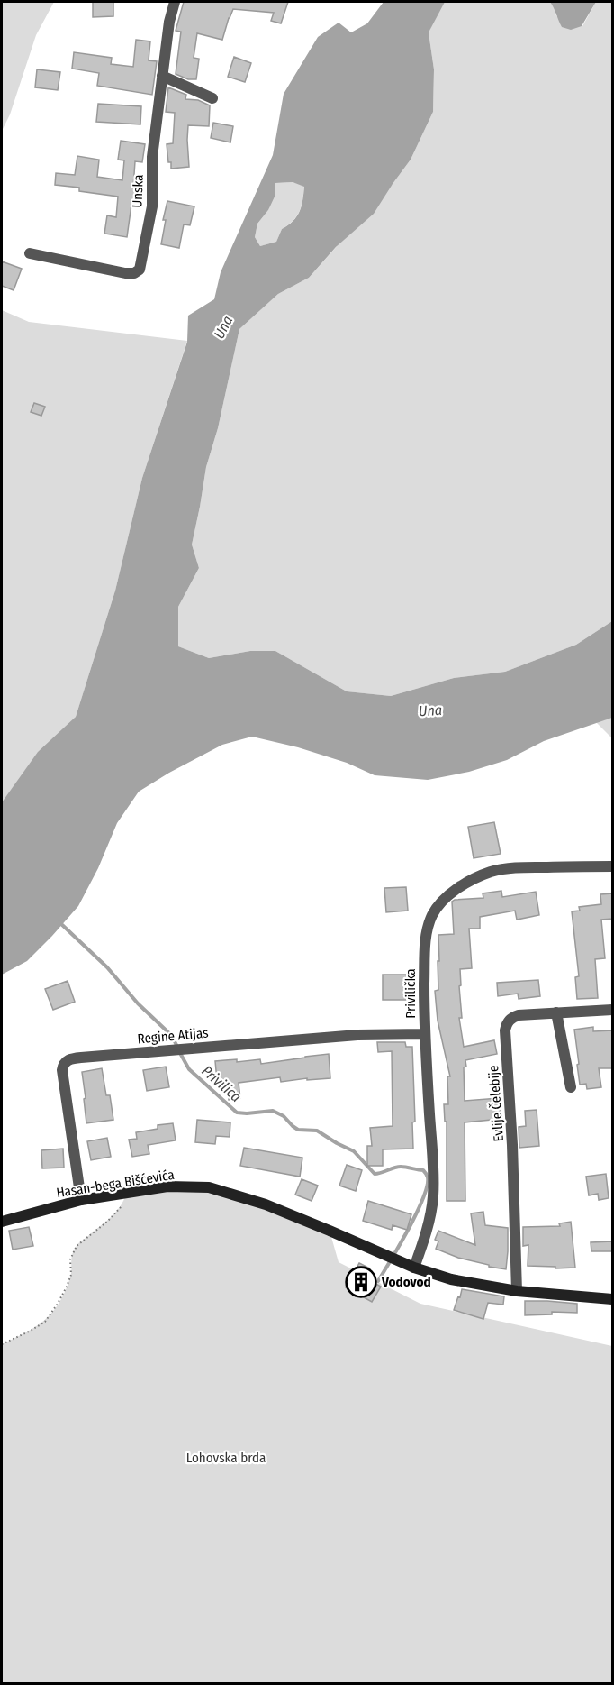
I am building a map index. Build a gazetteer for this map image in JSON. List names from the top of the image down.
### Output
{
  "streets": {
    "street": [
      "Unska",
      "Privilička",
      "Regine Atijas",
      "Evlije Čelebije",
      "Hasan-bega Bišćevića"
    ]
  },
  "crossings": [
    ["Privilička", "Regine Atijas"],
    ["Privilička", "Hasan-bega Bišćevića"],
    ["Regine Atijas", "Hasan-bega Bišćevića"]
  ],
  "water": ["Una", "Privilica"],
  "parks": ["Lohovska brda"],
  "places": {
    "building": ["Vodovod"]
  }
}
